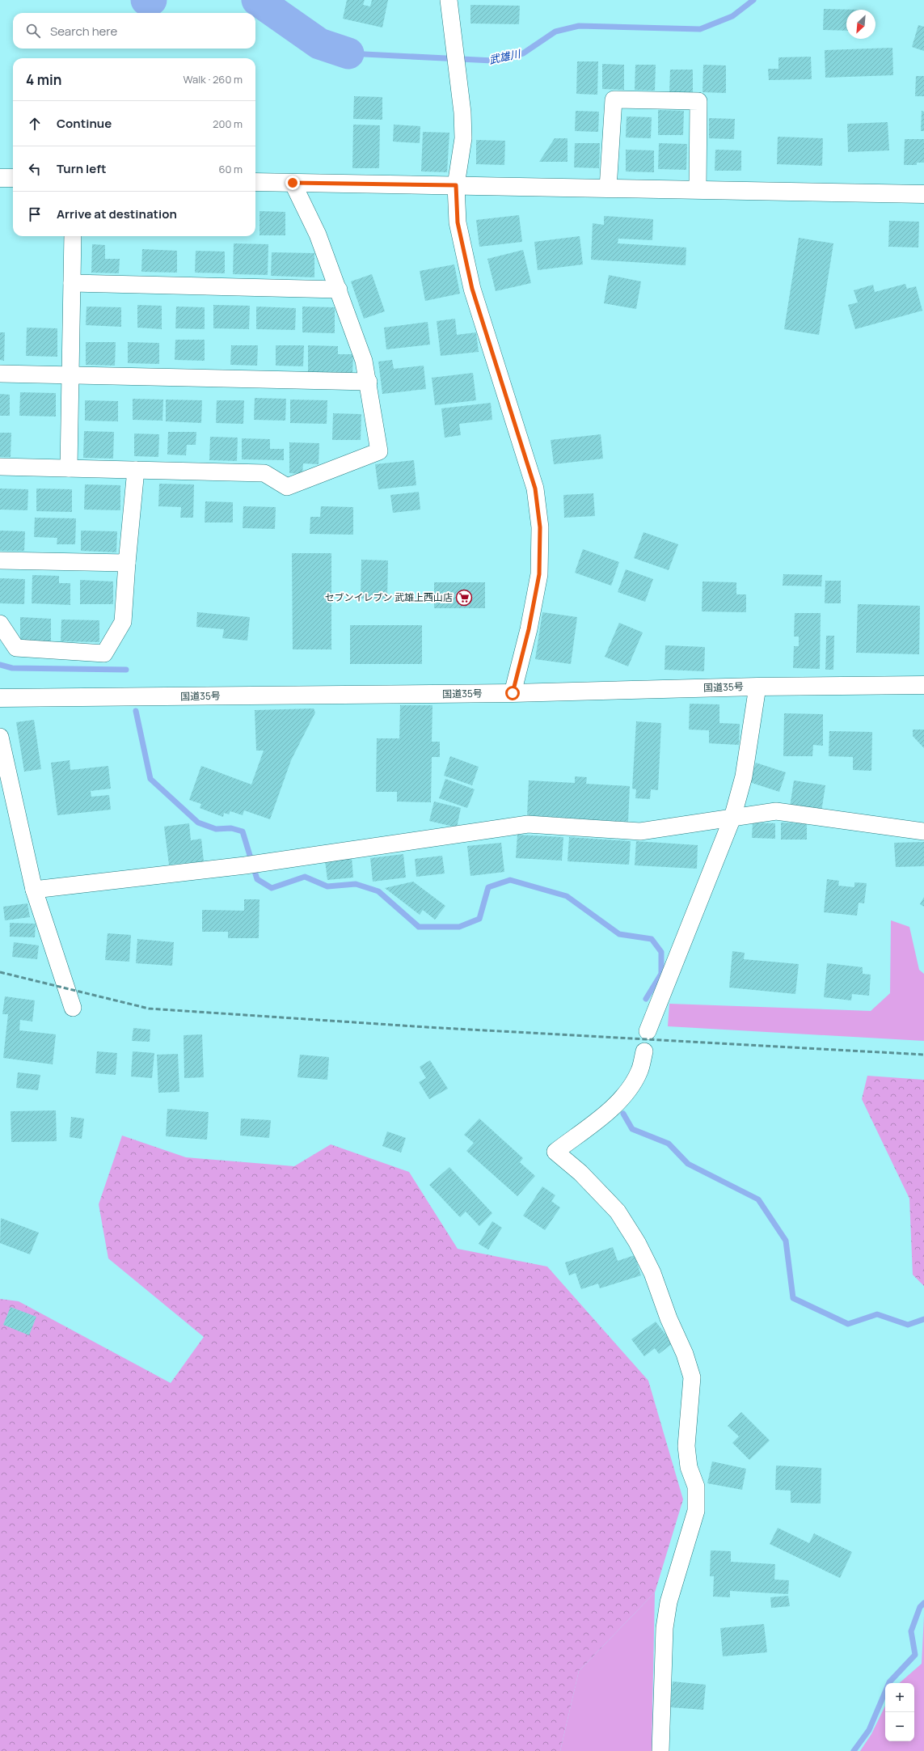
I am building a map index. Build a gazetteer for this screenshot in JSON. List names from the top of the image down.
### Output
{
  "streets": {
    "main road": ["国道35号"]
  },
  "water": ["武雄川"],
  "places": {
    "supermarket": ["セブンイレブン 武雄上西山店"]
  },
  "north": "bottom left",
  "page": {
    "search": "Search here",
    "heading": ["4 min", "Walk · 260 m"],
    "list": [
      ["Continue", "200 m"],
      ["Turn left", "60 m"],
      "Arrive at destination"
    ],
    "map_buttons": ["+", "−"]
  }
}
